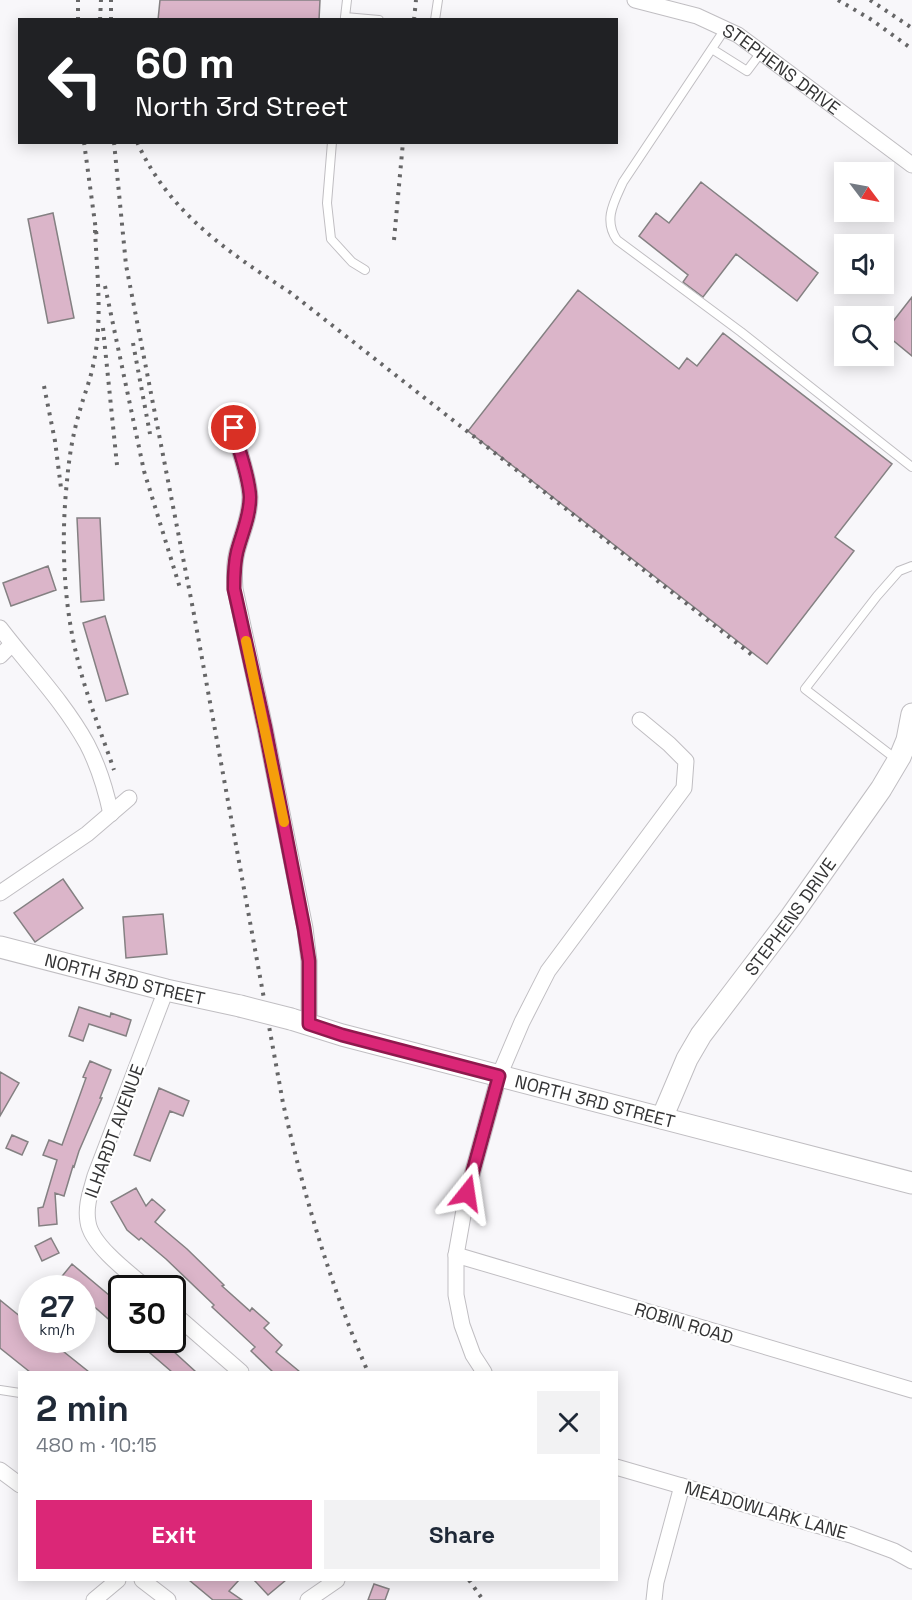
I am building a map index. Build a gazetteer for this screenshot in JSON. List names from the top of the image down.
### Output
{
  "streets": {
    "main road": ["STEPHENS DRIVE", "NORTH 3RD STREET"],
    "street": ["ILHARDT AVENUE", "ROBIN ROAD", "MEADOWLARK LANE"]
  },
  "crossings": [
    ["STEPHENS DRIVE", "NORTH 3RD STREET"],
    ["NORTH 3RD STREET", "ILHARDT AVENUE"]
  ],
  "north": "bottom right",
  "page": {
    "turn": ["60 m", "North 3rd Street"],
    "speed": "27 km/h",
    "limit": "30",
    "heading": ["2 min", "480 m · 10:15"],
    "buttons": ["Exit", "Share"]
  }
}
